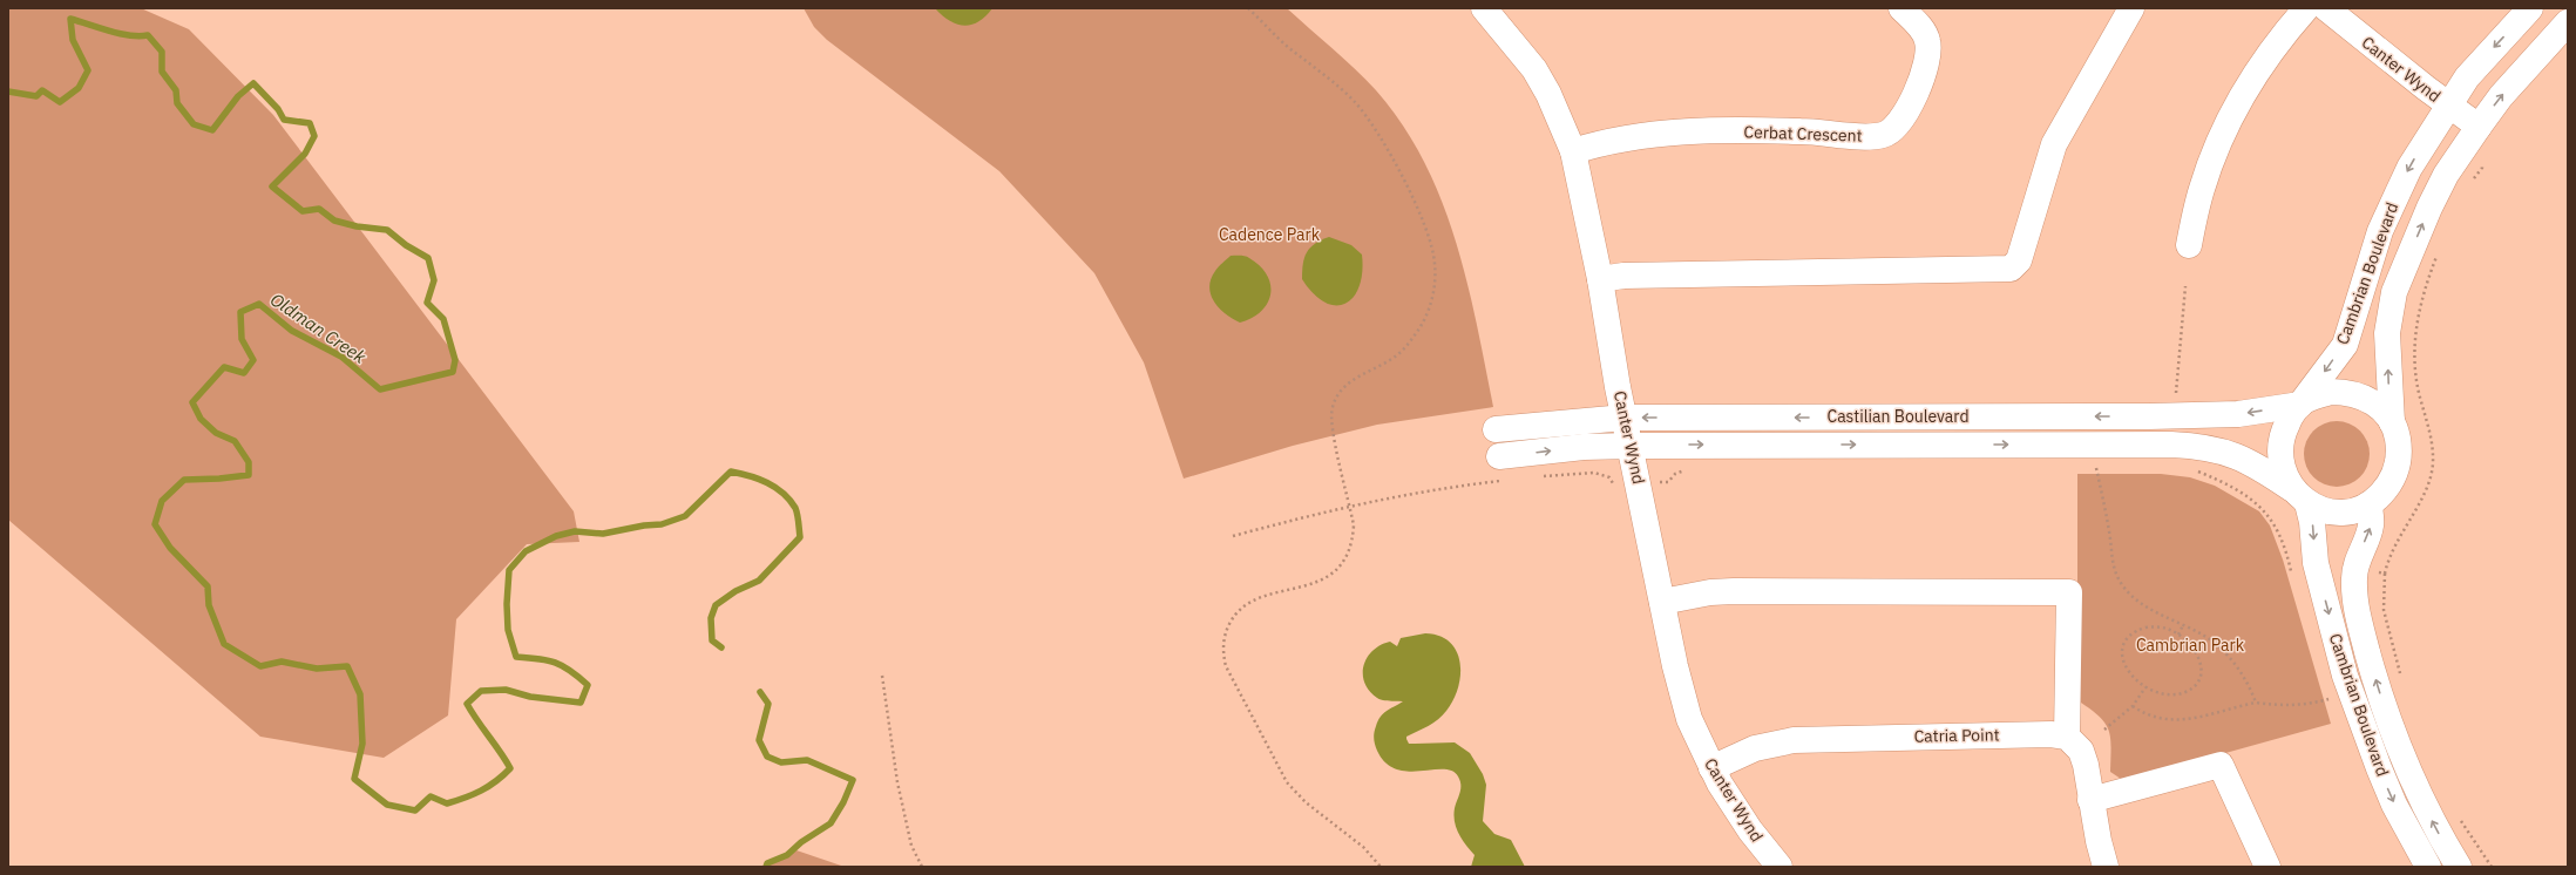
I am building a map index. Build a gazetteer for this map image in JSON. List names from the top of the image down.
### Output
{
  "streets": {
    "street": [
      "Canter Wynd",
      "Cerbat Crescent",
      "Cambrian Boulevard",
      "Castilian Boulevard",
      "Catria Point"
    ]
  },
  "crossings": [
    ["Canter Wynd", "Cerbat Crescent"],
    ["Canter Wynd", "Cambrian Boulevard"],
    ["Canter Wynd", "Castilian Boulevard"],
    ["Canter Wynd", "Catria Point"],
    ["Cambrian Boulevard", "Castilian Boulevard"]
  ],
  "water": ["Oldman Creek"],
  "parks": ["Cadence Park", "Cambrian Park"]
}
